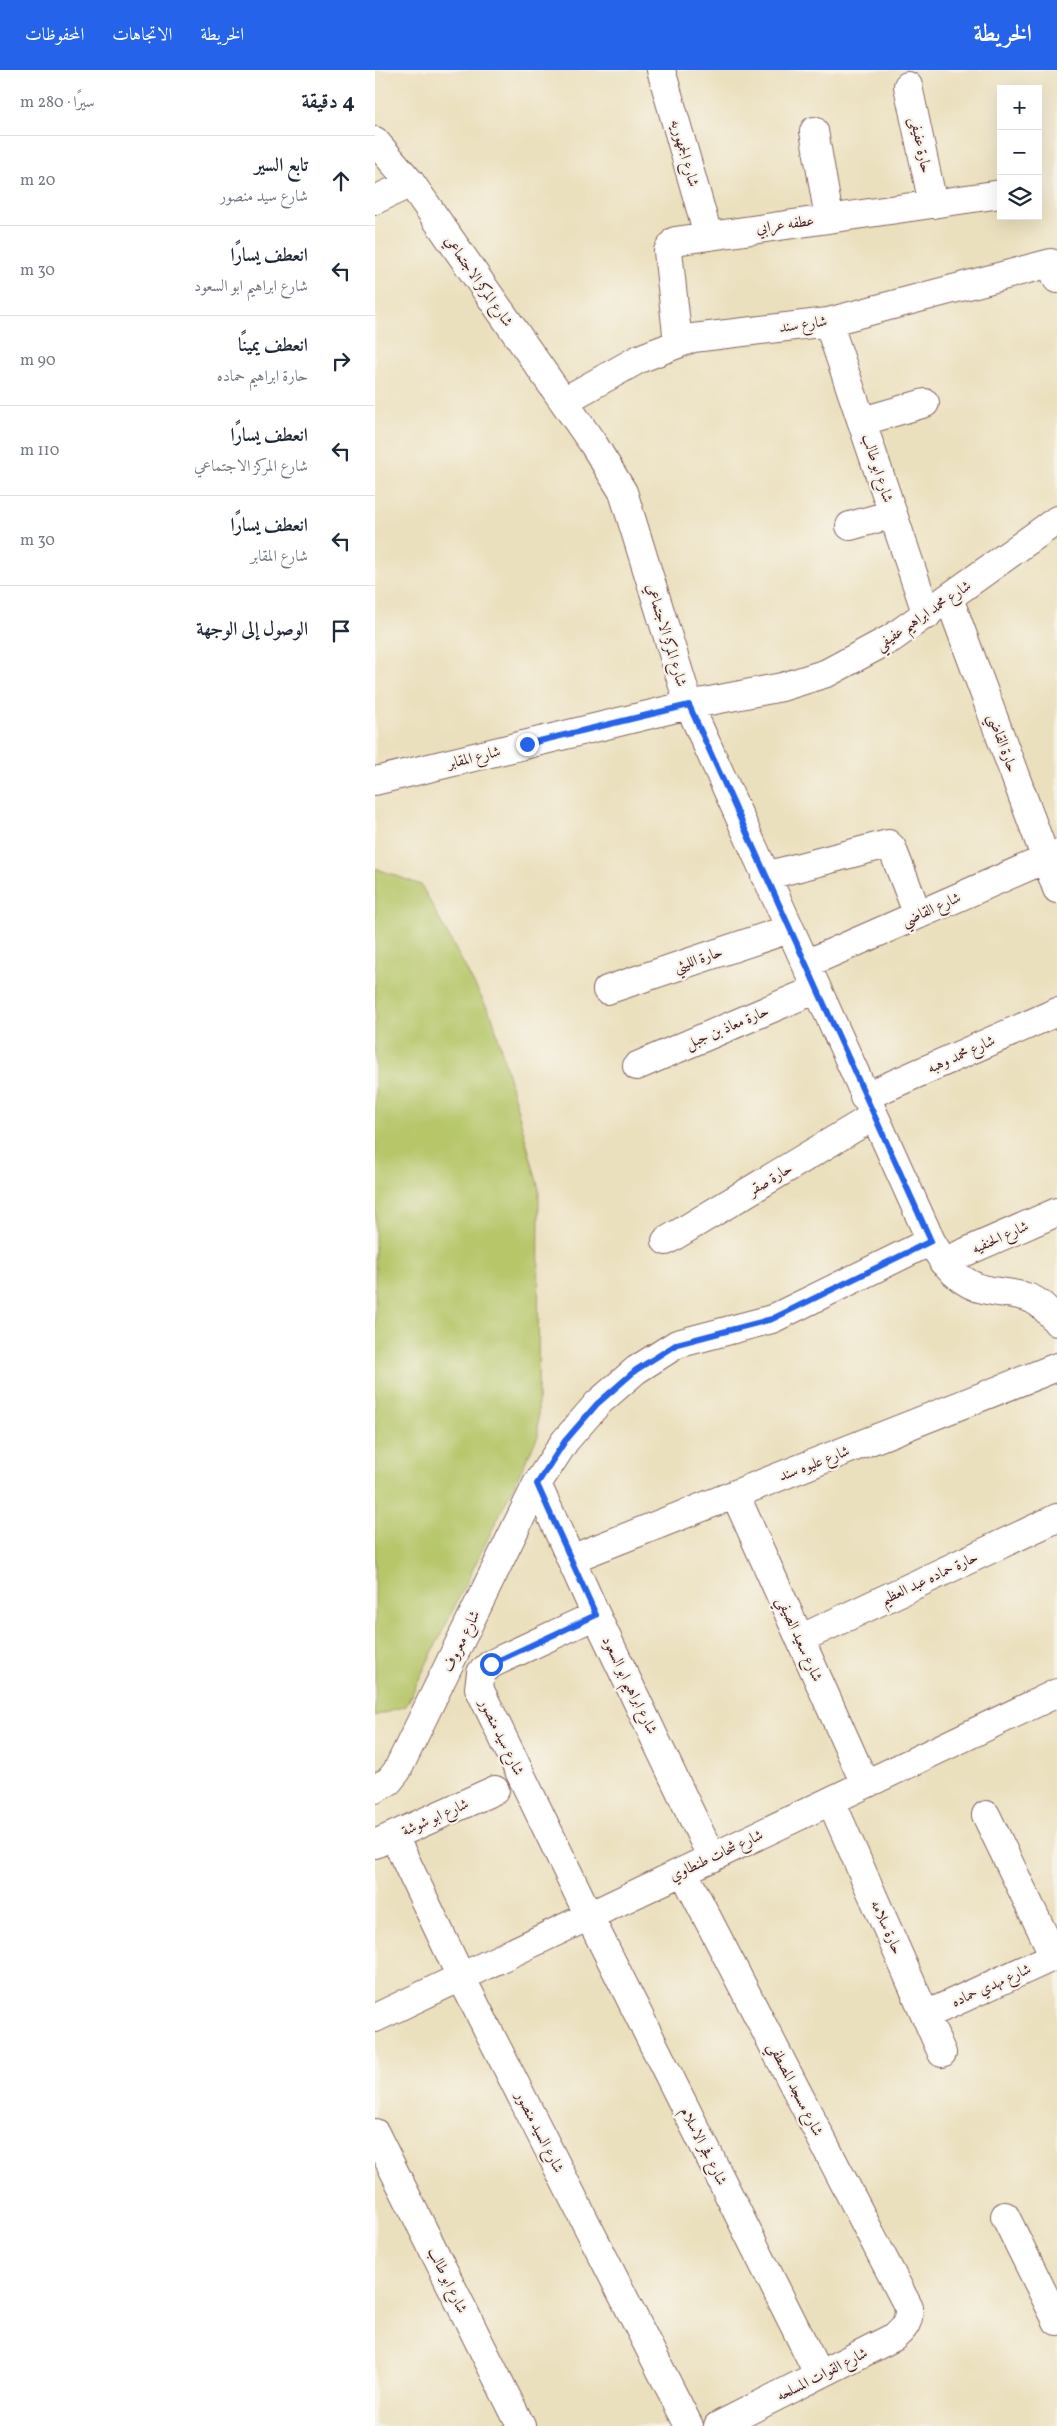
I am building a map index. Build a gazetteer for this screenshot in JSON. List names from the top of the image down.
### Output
{
  "streets": {
    "street": [
      "حارة عفيفى",
      "شارع الجمهوريه",
      "عطفه عرابي",
      "شارع المركز الاجتماعي",
      "شارع سند",
      "شارع ابو طالب",
      "شارع محمد ابراهيم عفيفي",
      "حارة القاضي",
      "شارع المقابر",
      "شارع القاضي",
      "حارة الليثي",
      "حارة معاذ بن جبل",
      "شارع محمد وهبه",
      "حارة صقر",
      "شارع الحنفيه",
      "شارع عليوه سند",
      "حارة حماده عبد العظيم",
      "شارع سعيد الصيفي",
      "شارع معروف",
      "شارع ابراهيم ابو السعود",
      "شارع سيد منصور",
      "شارع ابو شوشة",
      "شارع شحات طنطاوي",
      "حارة سلامه",
      "شارع مهدي حماده",
      "شارع مسجد المصطفي",
      "شارع السيد منصور",
      "شارع فجر الاسلام",
      "شارع القوات المسلحه"
    ]
  },
  "crossings": [
    ["حارة عفيفى", "عطفه عرابي"],
    ["شارع الجمهوريه", "عطفه عرابي"],
    ["عطفه عرابي", "شارع سند"],
    ["شارع المركز الاجتماعي", "شارع سند"],
    ["شارع المركز الاجتماعي", "شارع محمد ابراهيم عفيفي"],
    ["شارع المركز الاجتماعي", "شارع المقابر"],
    ["شارع المركز الاجتماعي", "شارع القاضي"],
    ["شارع المركز الاجتماعي", "حارة الليثي"],
    ["شارع المركز الاجتماعي", "حارة معاذ بن جبل"],
    ["شارع المركز الاجتماعي", "شارع محمد وهبه"],
    ["شارع المركز الاجتماعي", "حارة صقر"],
    ["شارع المركز الاجتماعي", "شارع الحنفيه"],
    ["شارع سند", "شارع ابو طالب"],
    ["شارع ابو طالب", "شارع محمد ابراهيم عفيفي"],
    ["شارع محمد ابراهيم عفيفي", "حارة القاضي"],
    ["شارع محمد ابراهيم عفيفي", "شارع المقابر"],
    ["حارة القاضي", "شارع القاضي"],
    ["شارع محمد وهبه", "حارة صقر"],
    ["شارع الحنفيه", "شارع معروف"],
    ["شارع الحنفيه", "شارع ابراهيم ابو السعود"],
    ["شارع عليوه سند", "شارع سعيد الصيفي"],
    ["شارع عليوه سند", "شارع ابراهيم ابو السعود"],
    ["حارة حماده عبد العظيم", "شارع سعيد الصيفي"],
    ["شارع سعيد الصيفي", "شارع شحات طنطاوي"],
    ["شارع معروف", "شارع ابراهيم ابو السعود"],
    ["شارع ابراهيم ابو السعود", "شارع سيد منصور"],
    ["شارع ابراهيم ابو السعود", "شارع شحات طنطاوي"],
    ["شارع سيد منصور", "شارع شحات طنطاوي"],
    ["شارع سيد منصور", "شارع فجر الاسلام"],
    ["شارع ابو شوشة", "شارع السيد منصور"],
    ["شارع شحات طنطاوي", "حارة سلامه"],
    ["شارع شحات طنطاوي", "شارع مسجد المصطفي"],
    ["شارع شحات طنطاوي", "شارع السيد منصور"],
    ["شارع شحات طنطاوي", "شارع فجر الاسلام"],
    ["حارة سلامه", "شارع مهدي حماده"],
    ["شارع مسجد المصطفي", "شارع القوات المسلحه"],
    ["شارع فجر الاسلام", "شارع القوات المسلحه"]
  ],
  "page": {
    "header": "الخريطة",
    "nav": ["الخريطة", "الاتجاهات", "المحفوظات"],
    "heading": ["4 دقيقة", "سيرًا · 280 m"],
    "map_buttons": ["+", "−"],
    "list": [
      ["تابع السير", "شارع سيد منصور", "20 m"],
      ["انعطف يسارًا", "شارع ابراهيم ابو السعود", "30 m"],
      ["انعطف يمينًا", "حارة ابراهيم حماده", "90 m"],
      ["انعطف يسارًا", "شارع المركز الاجتماعي", "110 m"],
      ["انعطف يسارًا", "شارع المقابر", "30 m"],
      "الوصول إلى الوجهة"
    ]
  }
}
